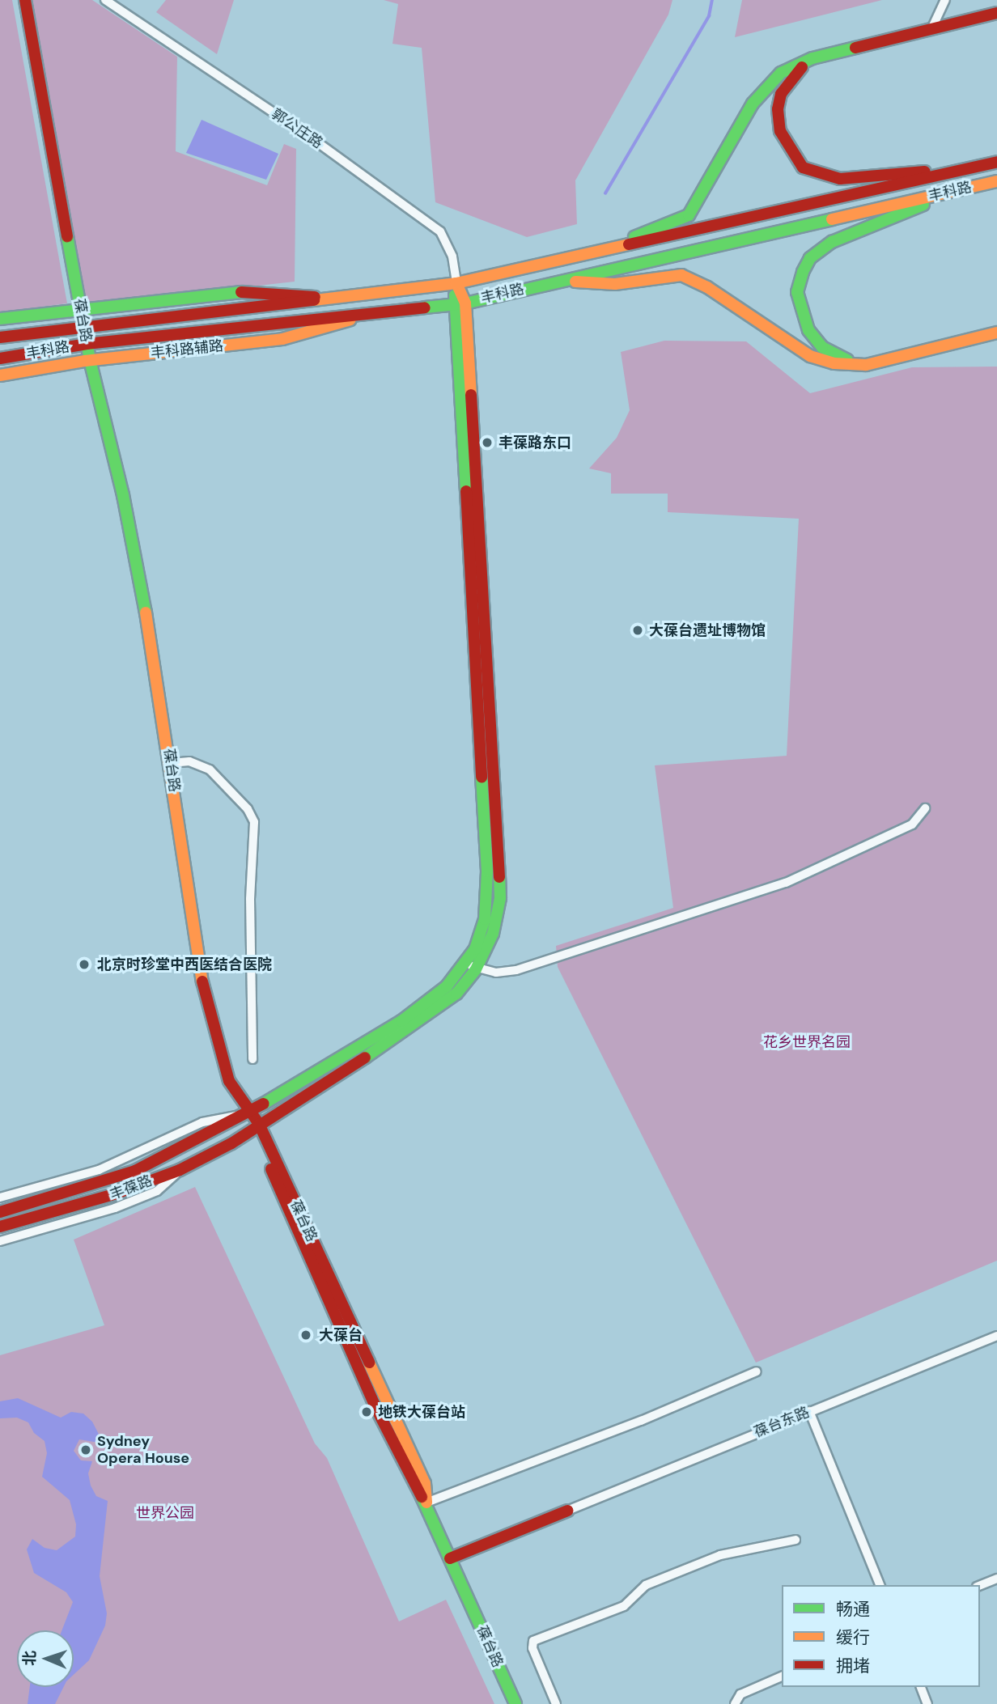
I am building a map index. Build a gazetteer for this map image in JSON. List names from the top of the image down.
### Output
{
  "streets": {
    "main road": [
      "丰科路",
      "葆台路",
      "丰科路辅路",
      "丰葆路"
    ],
    "street": ["郭公庄路", "葆台东路"]
  },
  "crossings": [
    ["郭公庄路", "丰科路"],
    ["丰科路", "葆台路"],
    ["丰科路", "丰科路辅路"],
    ["葆台路", "丰科路辅路"],
    ["葆台路", "丰葆路"]
  ],
  "parks": ["花乡世界名园", "世界公园"],
  "places": [
    "丰葆路东口",
    "大葆台遗址博物馆",
    "北京时珍堂中西医结合医院",
    "大葆台",
    "地铁大葆台站",
    "Sydney Opera House"
  ],
  "legend": ["畅通", "缓行", "拥堵"],
  "north": "left"
}
